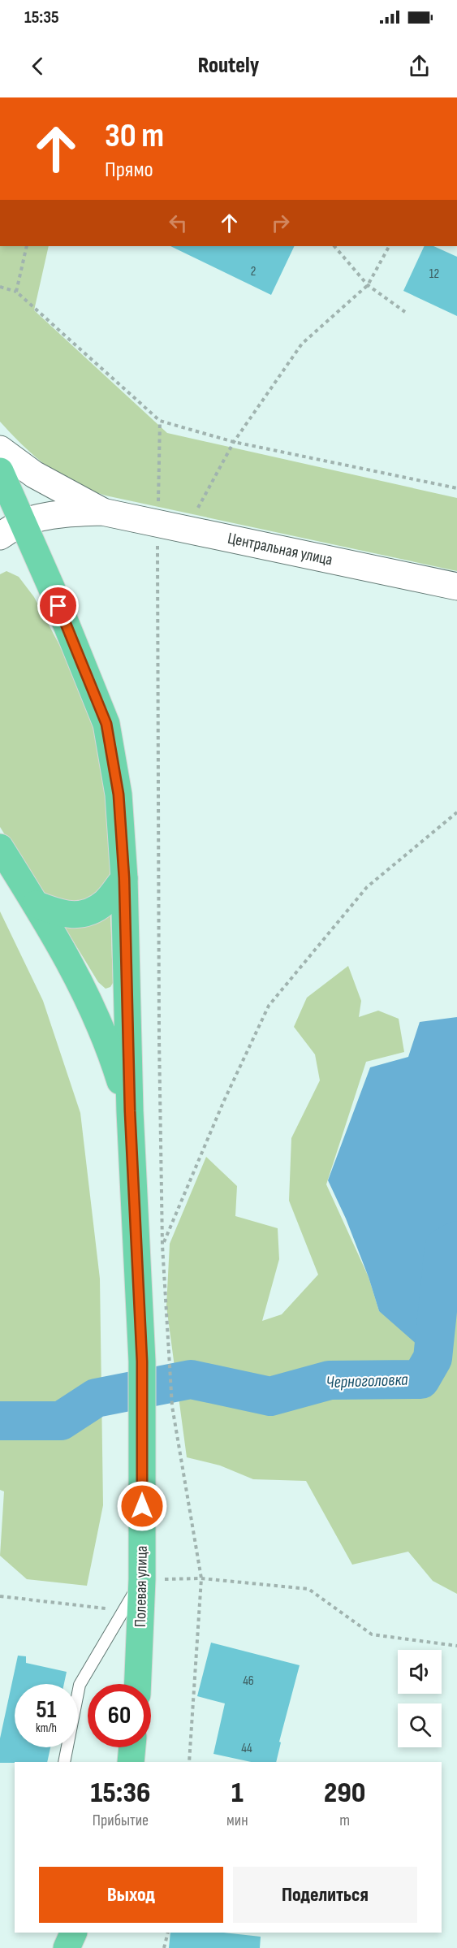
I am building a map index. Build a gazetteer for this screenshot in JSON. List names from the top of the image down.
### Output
{
  "streets": {
    "main road": ["Полевая улица"],
    "street": ["Центральная улица"]
  },
  "water": ["Черноголовка"],
  "house_numbers": [
    "2",
    "12",
    "46",
    "44"
  ],
  "page": {
    "status": "15:35",
    "header": "Routely",
    "turn": ["30 m", "Прямо"],
    "speed": "51 km/h",
    "limit": "60",
    "eta": [
      "15:36",
      "Прибытие",
      "1",
      "мин",
      "290",
      "m"
    ],
    "buttons": ["Выход", "Поделиться"]
  }
}
